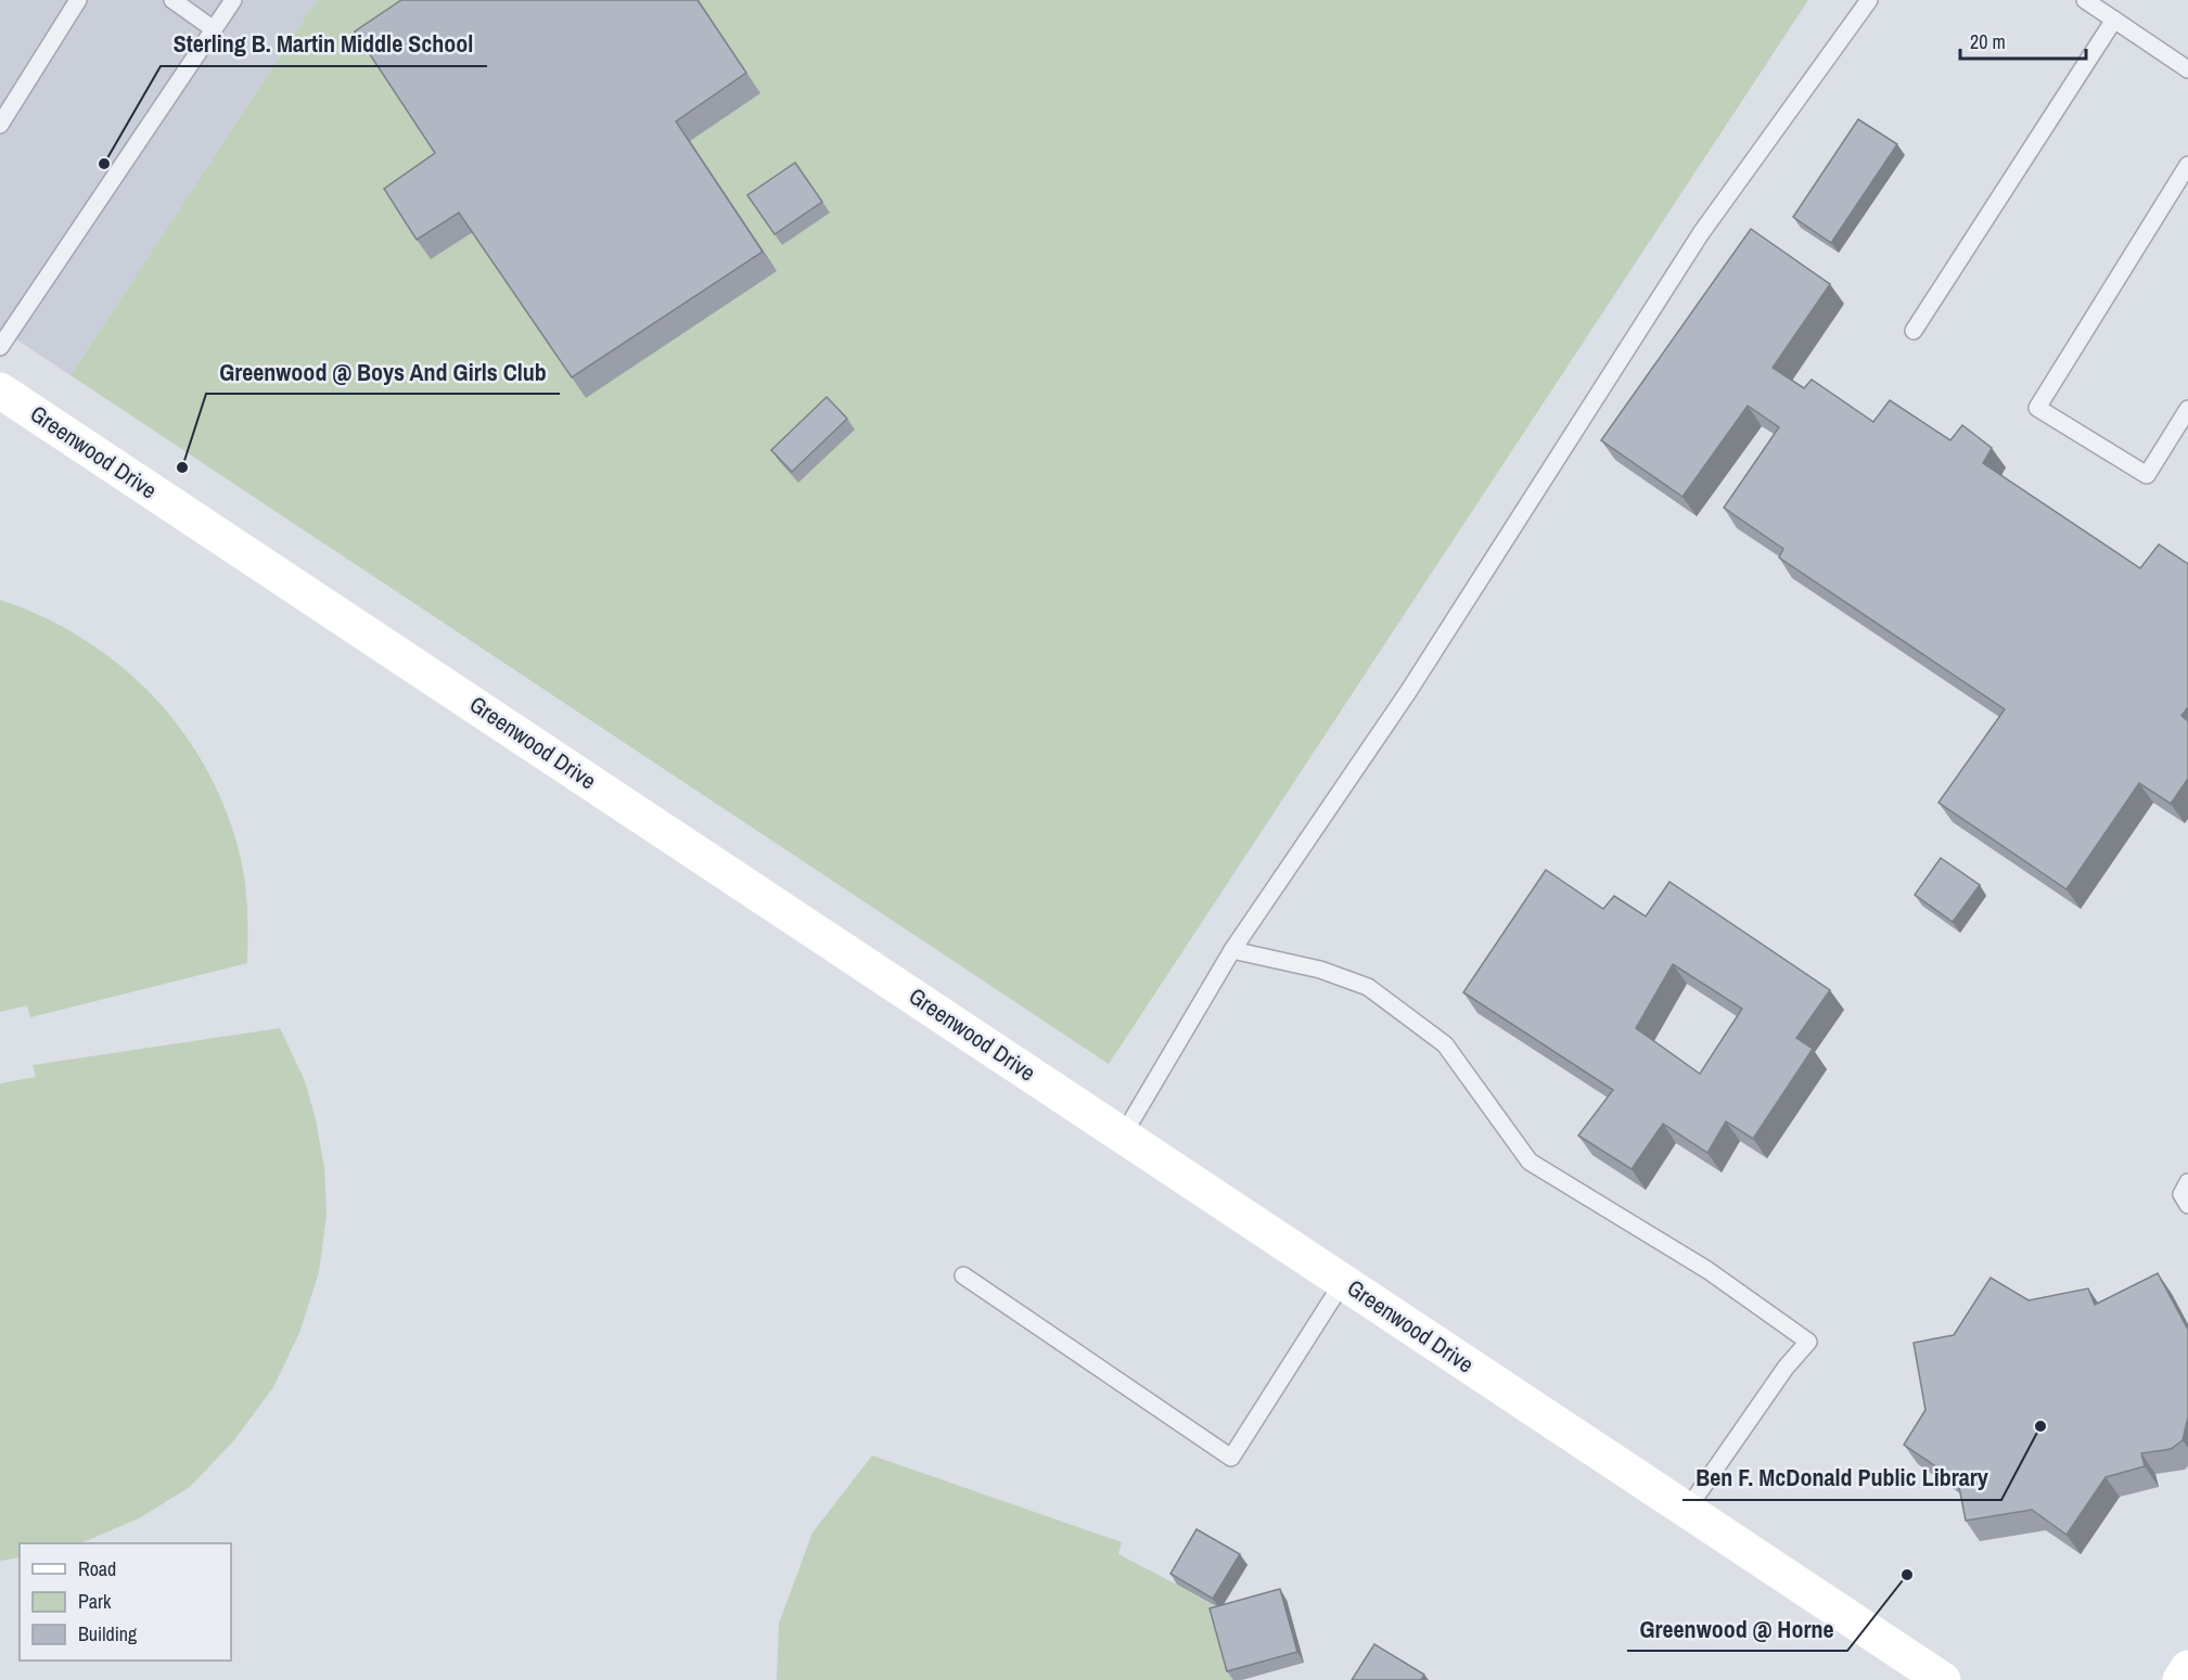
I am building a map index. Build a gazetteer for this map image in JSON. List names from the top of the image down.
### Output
{
  "streets": {
    "main road": ["Greenwood Drive"]
  },
  "places": [
    "Sterling B. Martin Middle School",
    "Greenwood @ Boys And Girls Club",
    "Ben F. McDonald Public Library",
    "Greenwood @ Horne"
  ],
  "legend": ["Road", "Park", "Building"],
  "scale_bar": "20 m"
}
